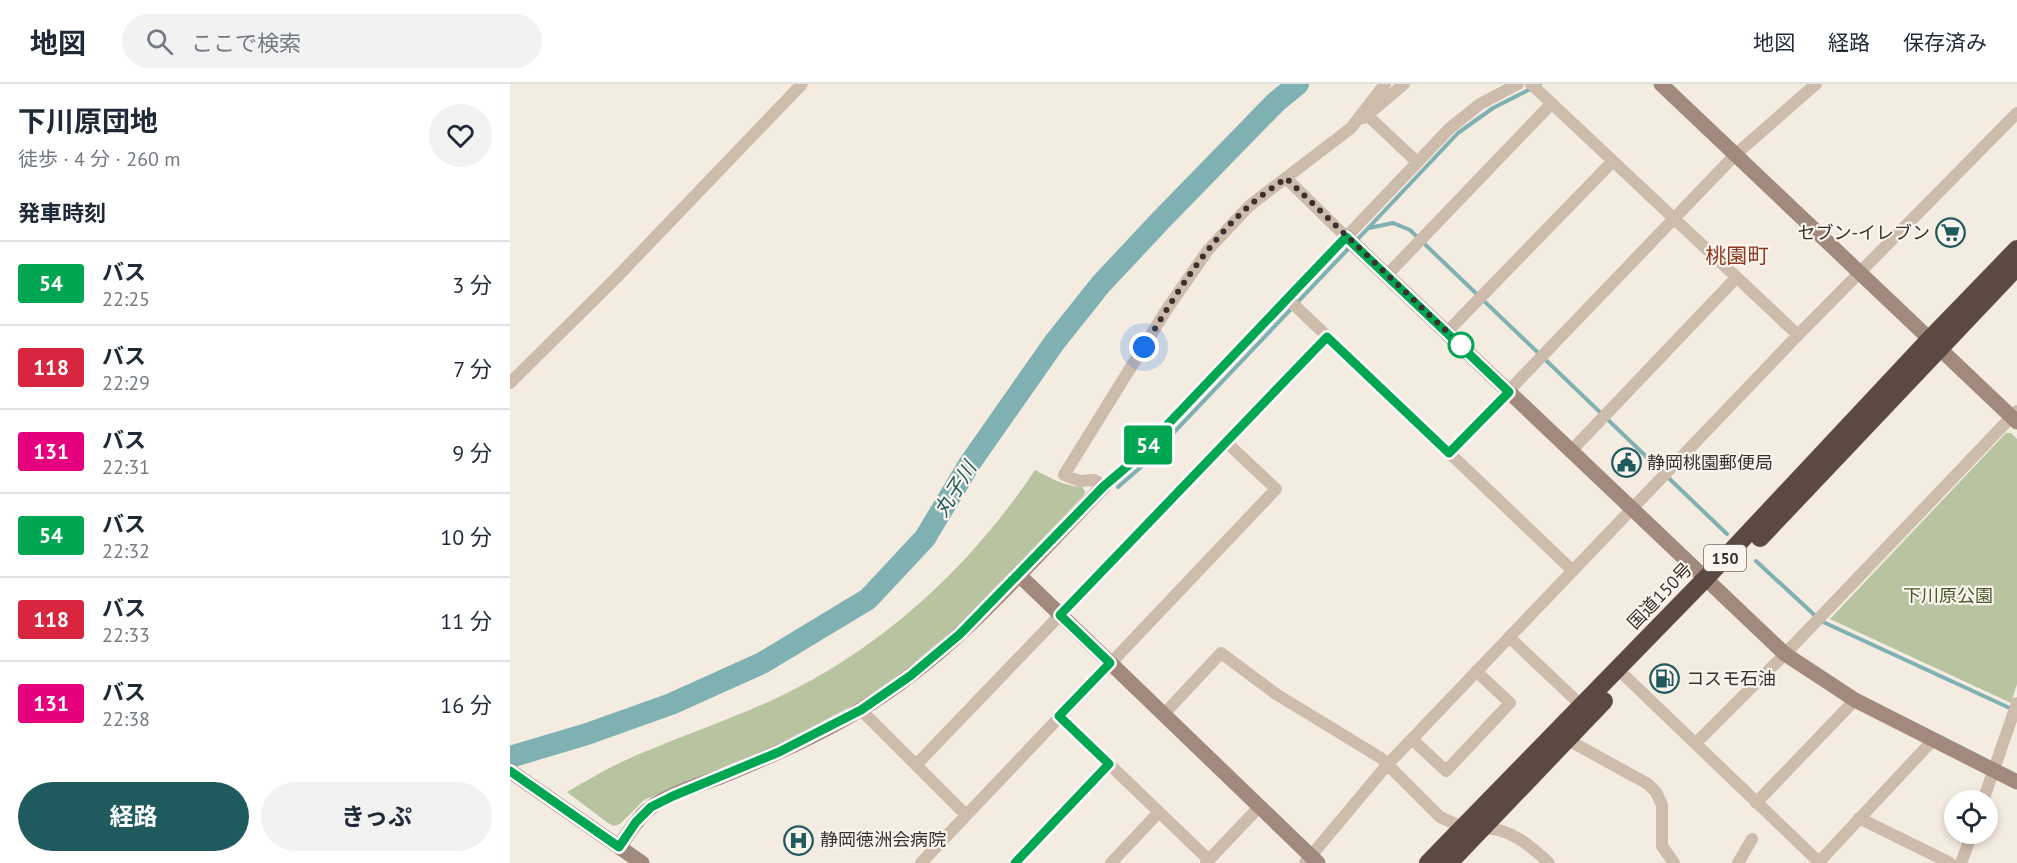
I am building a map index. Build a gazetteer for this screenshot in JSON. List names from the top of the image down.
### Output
{
  "streets": {
    "highway": ["150", "国道150号"]
  },
  "districts": ["桃園町"],
  "water": ["丸子川"],
  "parks": ["下川原公園"],
  "places": {
    "supermarket": ["セブン-イレブン"],
    "public building": ["静岡桃園郵便局"],
    "fuel station": ["コスモ石油"],
    "hospital": ["静岡徳洲会病院"]
  },
  "lines": ["bus line 54"],
  "page": {
    "header": "地図",
    "search": "ここで検索",
    "nav": ["地図", "経路", "保存済み"],
    "heading": [
      ["下川原団地", "徒歩 · 4 分 · 260 m"],
      "発車時刻"
    ],
    "on_map": "54",
    "list": [
      {
        "mark": "54",
        "name": "バス",
        "note": "22:25",
        "value": "3 分"
      },
      {
        "mark": "118",
        "name": "バス",
        "note": "22:29",
        "value": "7 分"
      },
      {
        "mark": "131",
        "name": "バス",
        "note": "22:31",
        "value": "9 分"
      },
      {
        "mark": "54",
        "name": "バス",
        "note": "22:32",
        "value": "10 分"
      },
      {
        "mark": "118",
        "name": "バス",
        "note": "22:33",
        "value": "11 分"
      },
      {
        "mark": "131",
        "name": "バス",
        "note": "22:38",
        "value": "16 分"
      }
    ],
    "buttons": ["経路", "きっぷ"]
  }
}
